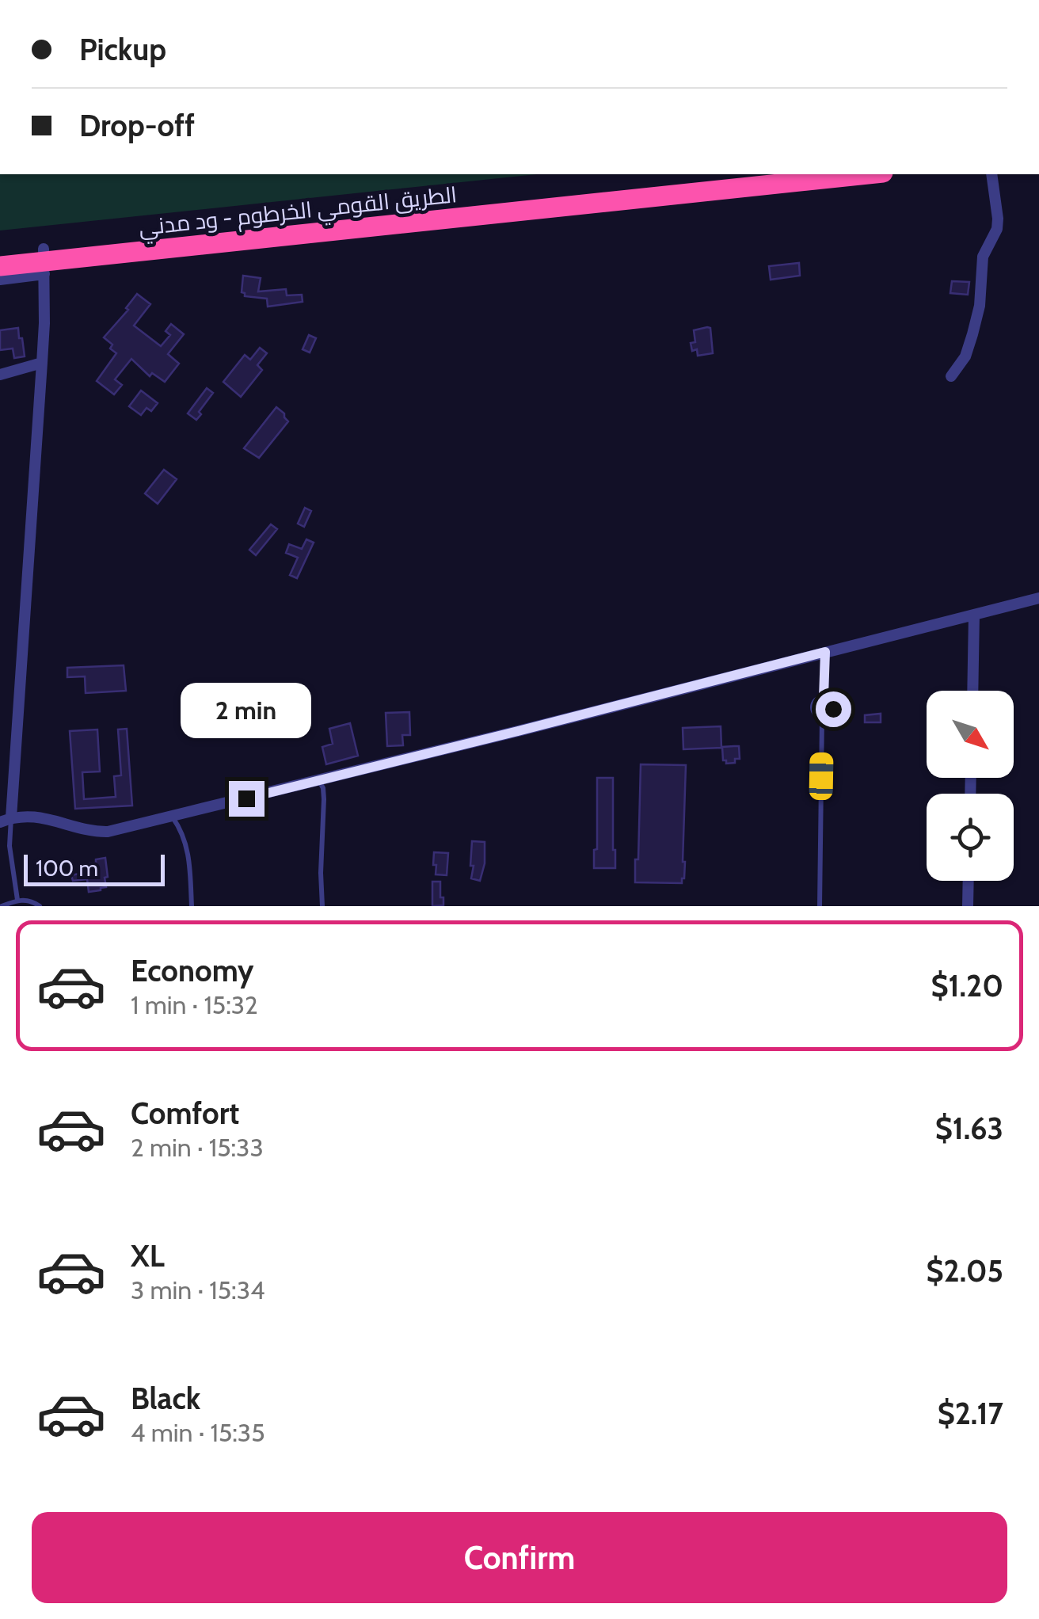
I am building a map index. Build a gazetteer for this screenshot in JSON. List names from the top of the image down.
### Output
{
  "streets": {
    "highway": ["الطريق القومي الخرطوم - ود مدني"]
  },
  "scale_bar": "100 m",
  "north": "bottom right",
  "page": {
    "banner": ["Pickup", "Drop-off"],
    "bubble": "2 min",
    "scale": "100 m",
    "list": [
      {
        "name": "Economy",
        "note": "1 min · 15:32",
        "value": "$1.20"
      },
      {
        "name": "Comfort",
        "note": "2 min · 15:33",
        "value": "$1.63"
      },
      {
        "name": "XL",
        "note": "3 min · 15:34",
        "value": "$2.05"
      },
      {
        "name": "Black",
        "note": "4 min · 15:35",
        "value": "$2.17"
      }
    ],
    "buttons": "Confirm"
  }
}
